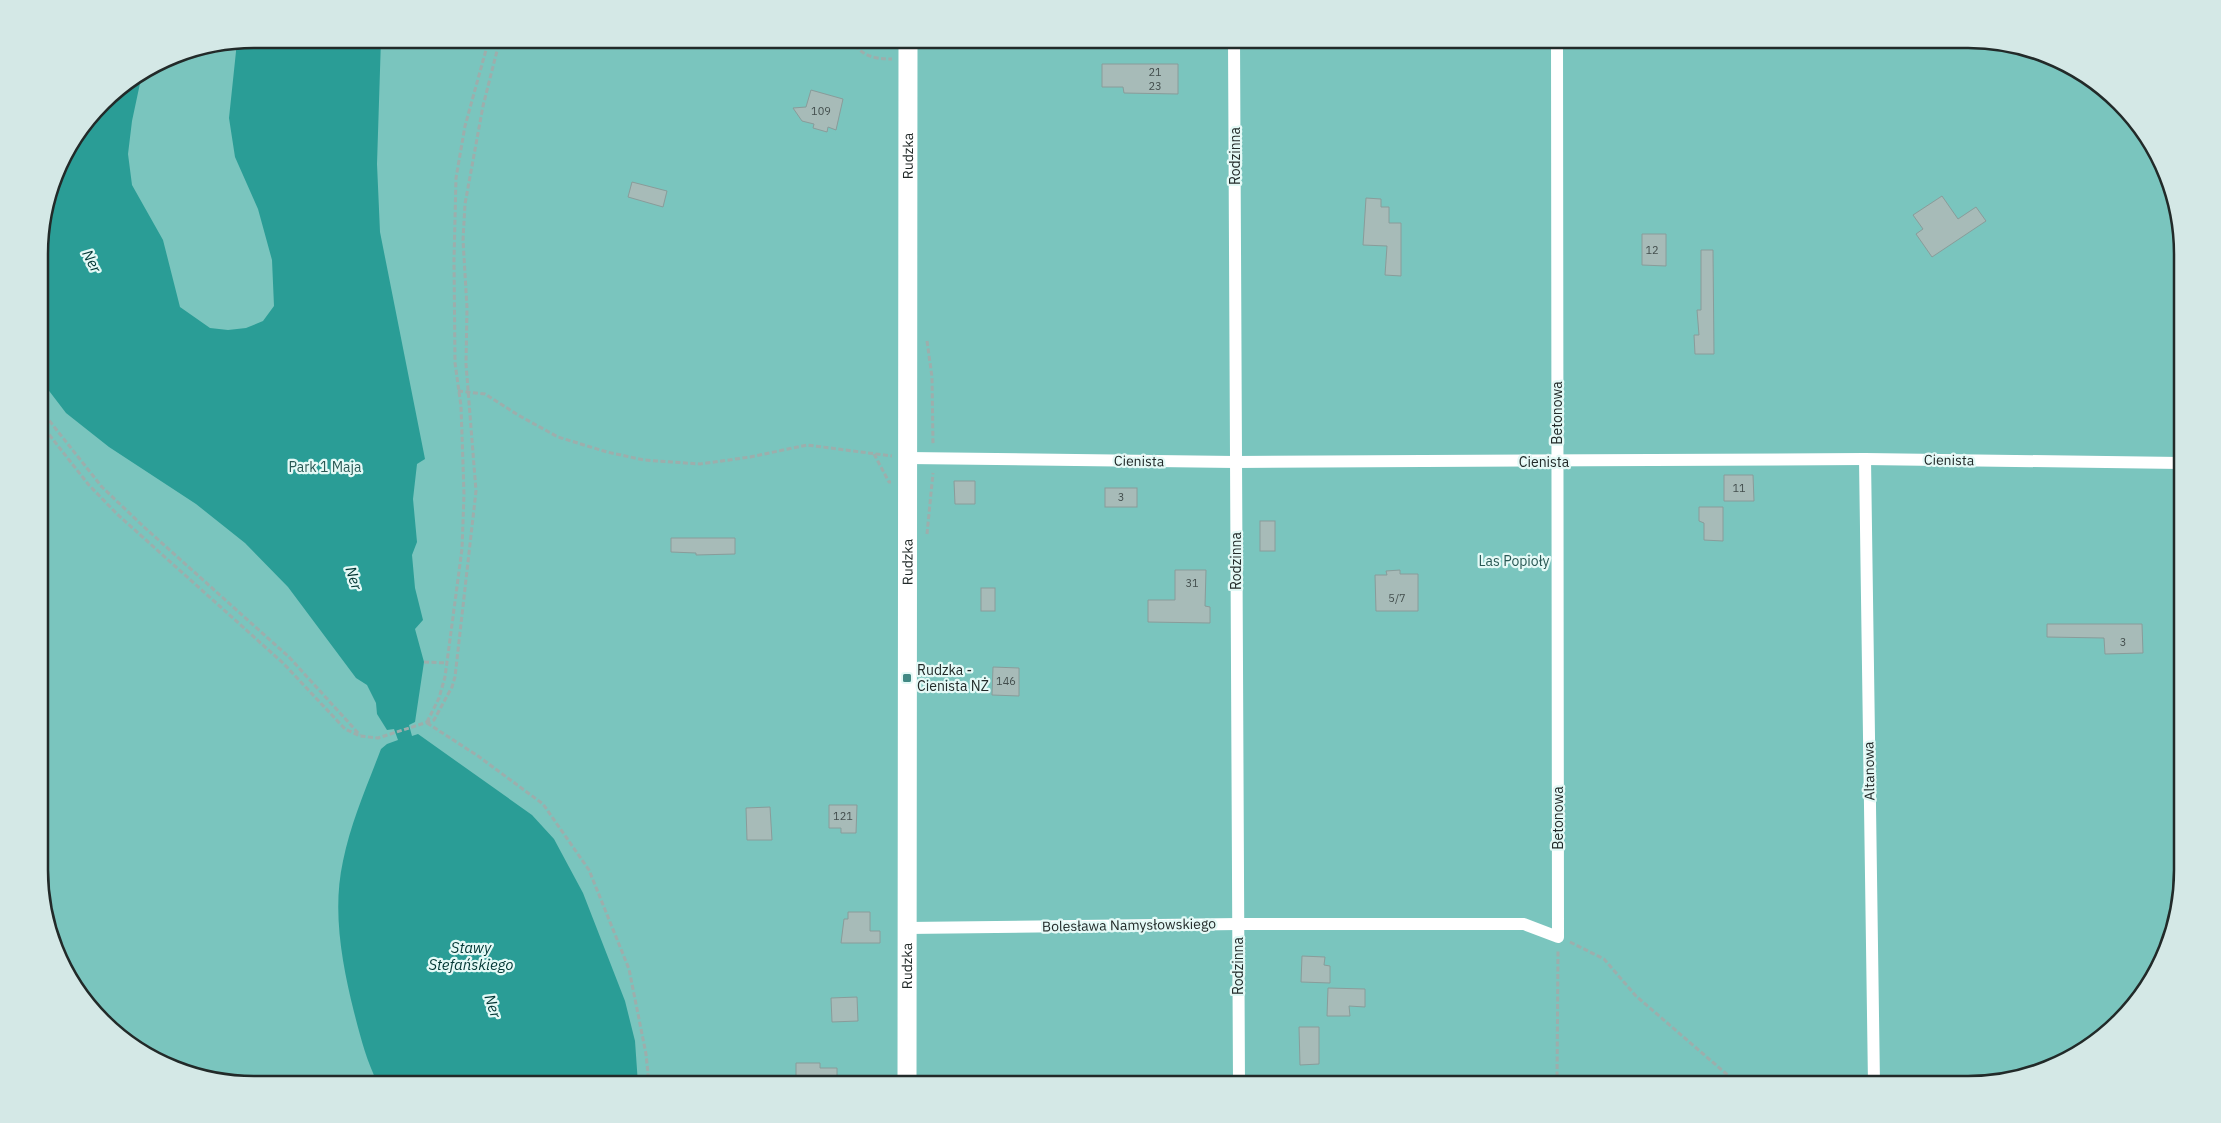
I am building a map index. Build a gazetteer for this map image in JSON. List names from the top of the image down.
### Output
{
  "streets": {
    "street": [
      "Rudzka",
      "Rodzinna",
      "Betonowa",
      "Cienista",
      "Altanowa",
      "Bolesława Namysłowskiego"
    ]
  },
  "crossings": [
    ["Rudzka", "Cienista"],
    ["Rudzka", "Bolesława Namysłowskiego"],
    ["Rodzinna", "Cienista"],
    ["Rodzinna", "Bolesława Namysłowskiego"],
    ["Betonowa", "Cienista"],
    ["Betonowa", "Bolesława Namysłowskiego"],
    ["Cienista", "Altanowa"]
  ],
  "water": ["Ner", "Stawy Stefańskiego"],
  "parks": ["Park 1 Maja", "Las Popioły"],
  "places": {
    "transit": ["Rudzka - Cienista NŻ"]
  },
  "house_numbers": [
    "21",
    "23",
    "109",
    "12",
    "11",
    "3",
    "31",
    "5/7",
    "3",
    "146",
    "121"
  ]
}
